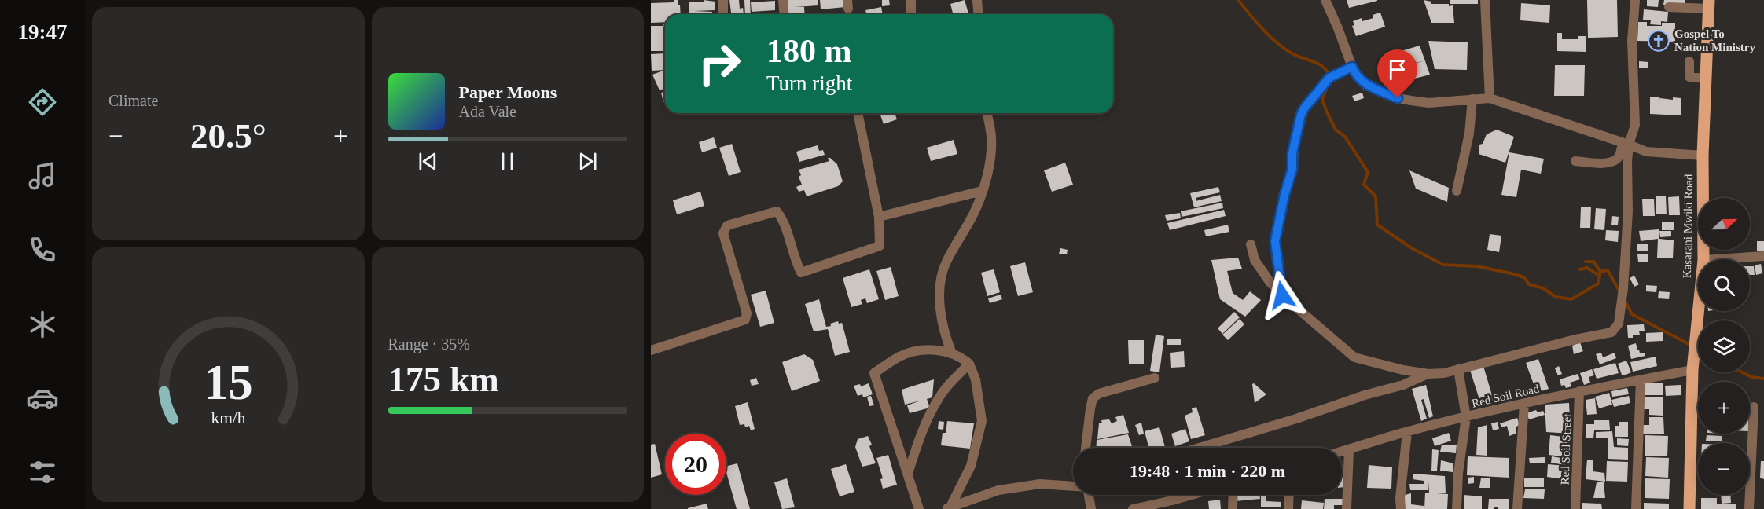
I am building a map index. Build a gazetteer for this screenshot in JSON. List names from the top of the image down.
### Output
{
  "streets": {
    "main road": ["Kasarani Mwiki Road"],
    "street": ["Red Soil Road", "Red Soil Street"]
  },
  "crossings": [
    ["Kasarani Mwiki Road", "Red Soil Road"],
    ["Red Soil Road", "Red Soil Street"]
  ],
  "places": {
    "church": ["Gospel To Nation Ministry"]
  },
  "north": "right",
  "page": {
    "tabs": "19:47",
    "tile": [
      "Climate",
      ["Range · 35%", "175 km"]
    ],
    "turn": ["180 m", "Turn right"],
    "song": ["Paper Moons", "Ada Vale"],
    "heat": ["−", "20.5°", "+"],
    "map_buttons": ["+", "−"],
    "limit": "20",
    "trip": "19:48 · 1 min · 220 m",
    "gauge": ["15", "km/h"]
  }
}
